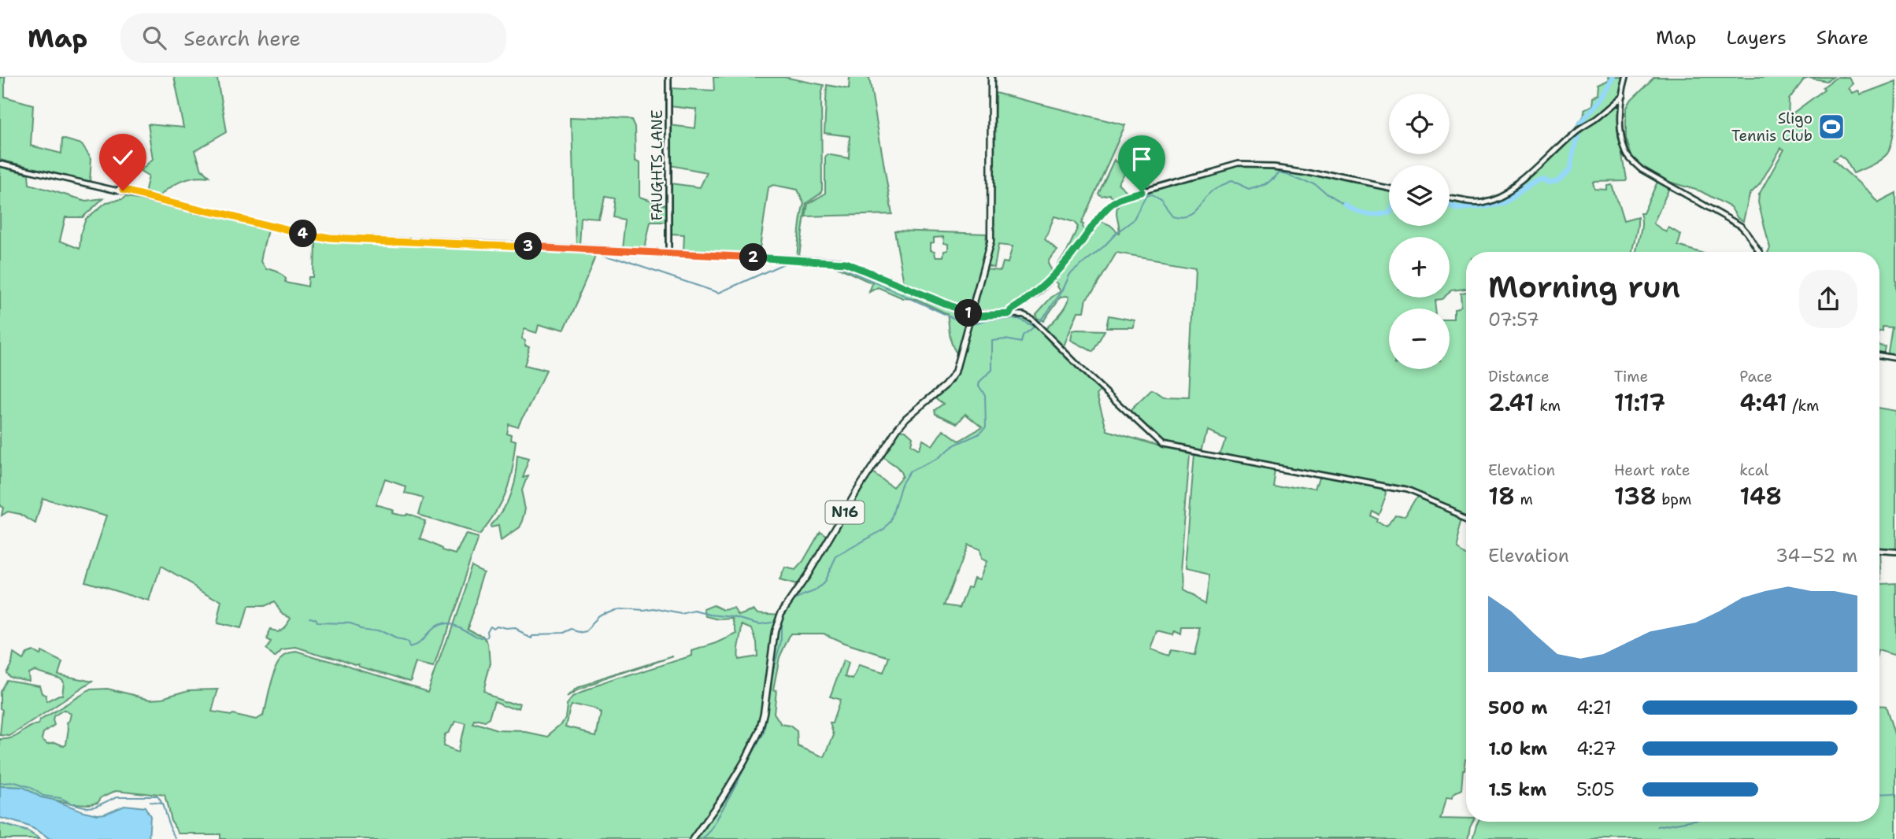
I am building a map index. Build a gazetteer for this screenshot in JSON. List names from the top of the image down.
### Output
{
  "streets": {
    "highway": ["N16"],
    "street": ["FAUGHTS LANE"]
  },
  "places": {
    "sports": ["Sligo Tennis Club"]
  },
  "page": {
    "header": "Map",
    "search": "Search here",
    "nav": ["Map", "Layers", "Share"],
    "map_buttons": ["+", "−"],
    "pins": [
      "4",
      "3",
      "2",
      "1"
    ],
    "heading": ["Morning run", "07:57"],
    "stats": [
      ["Distance", "2.41 km"],
      ["Time", "11:17"],
      ["Pace", "4:41 /km"],
      ["Elevation", "18 m"],
      ["Heart rate", "138 bpm"],
      ["kcal", "148"]
    ],
    "chart": ["Elevation", "34–52 m"],
    "list": [
      {
        "name": "500 m",
        "note": "4:21"
      },
      {
        "name": "1.0 km",
        "note": "4:27"
      },
      {
        "name": "1.5 km",
        "note": "5:05"
      }
    ]
  }
}
